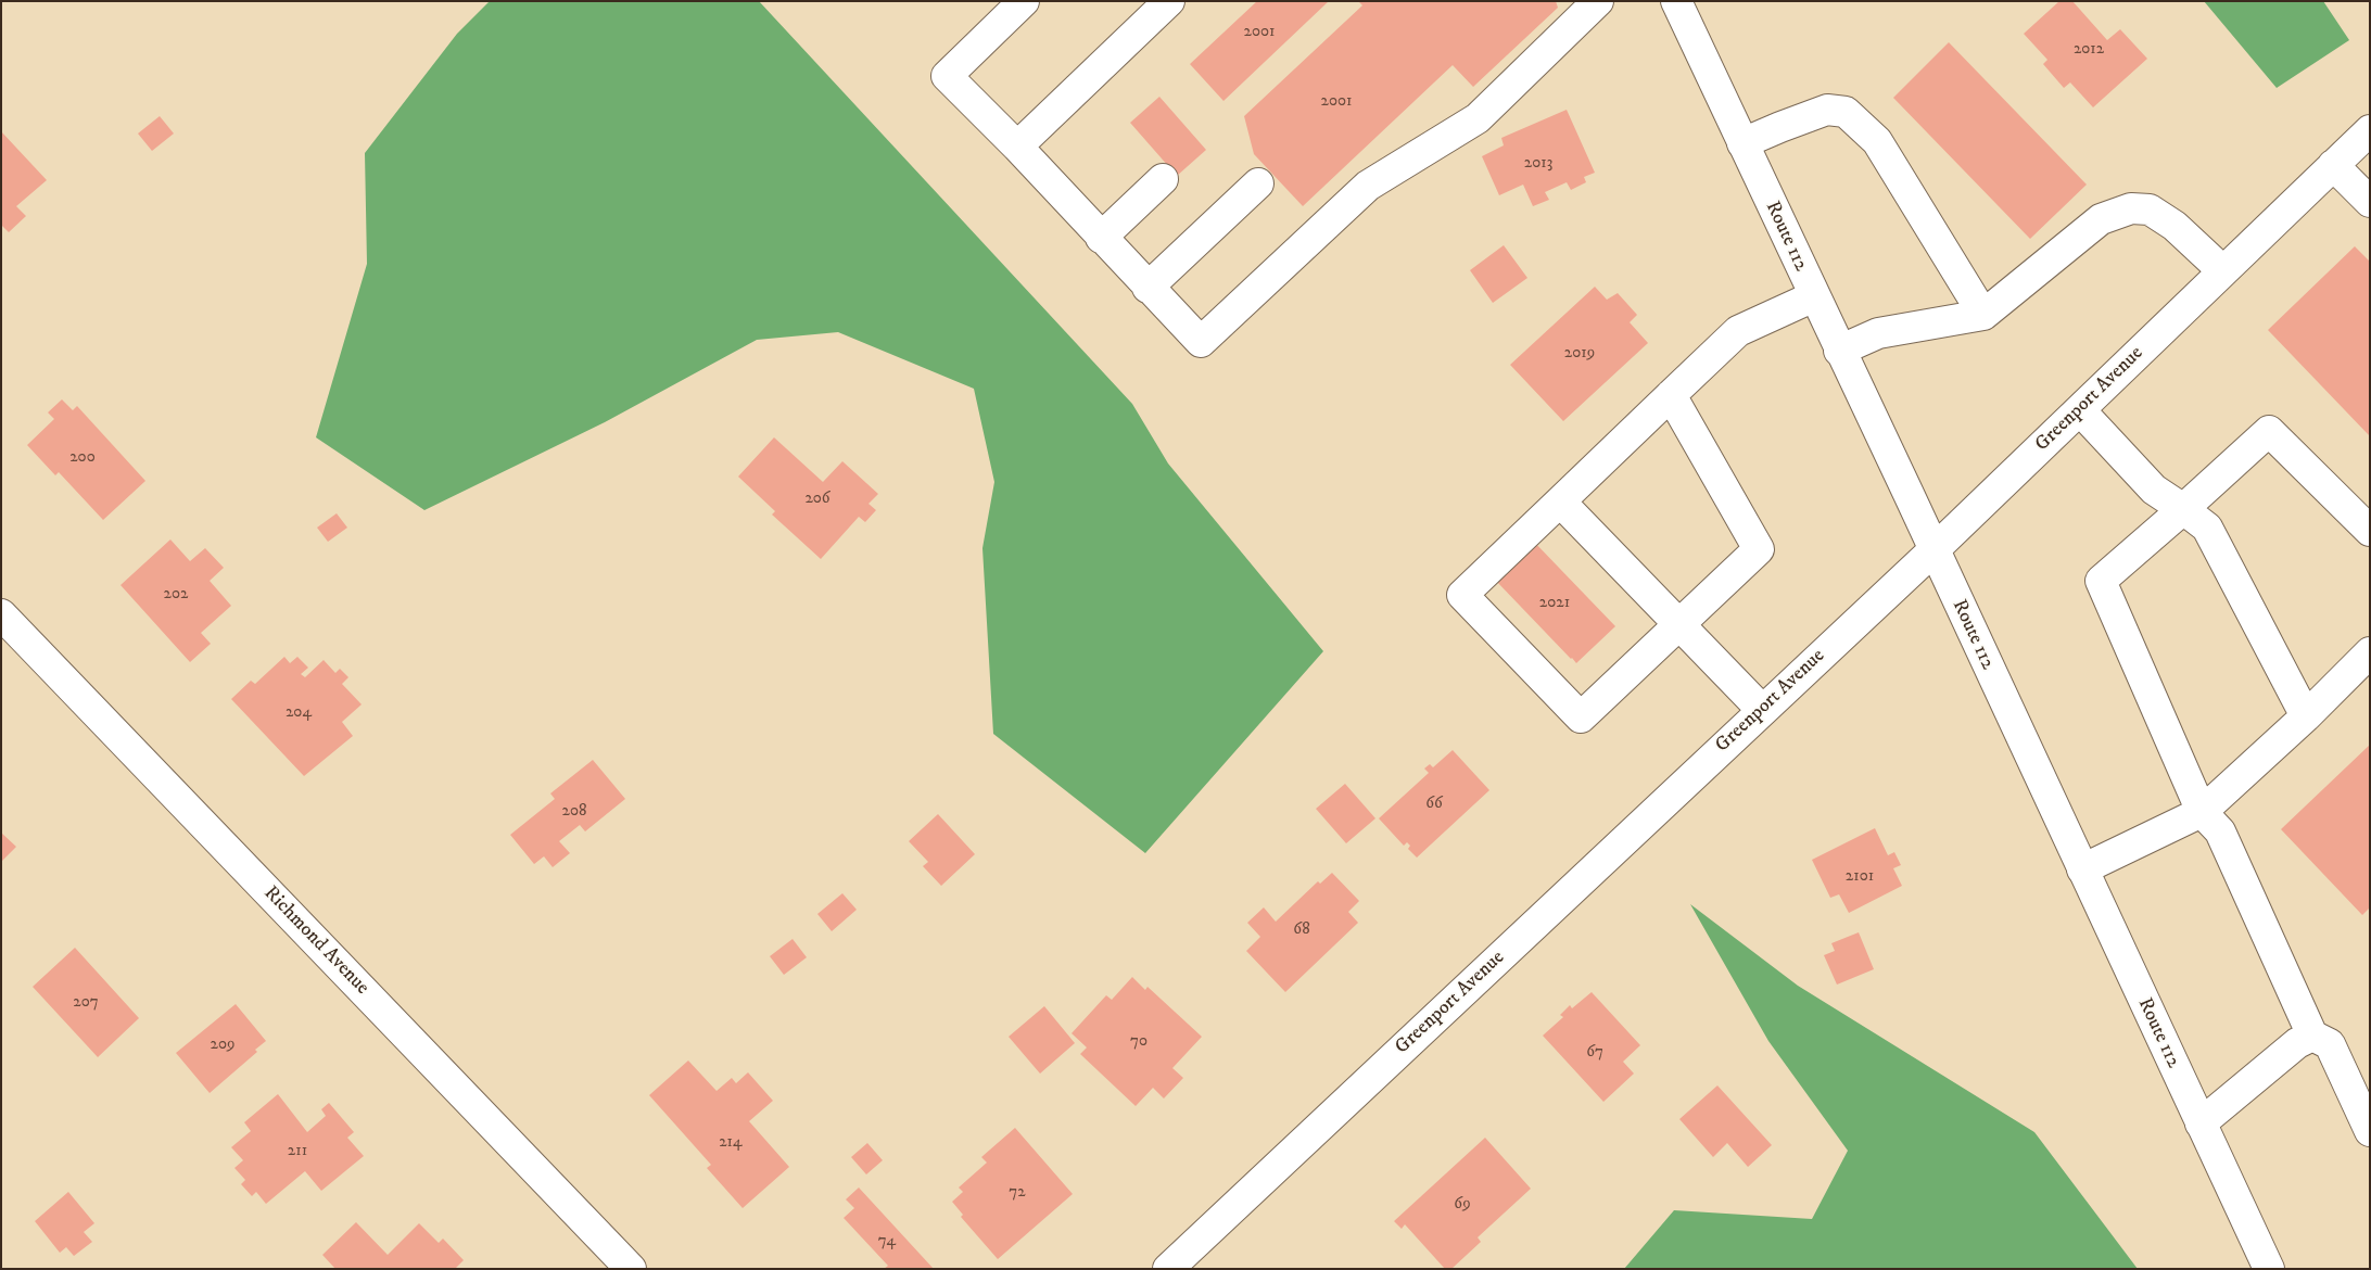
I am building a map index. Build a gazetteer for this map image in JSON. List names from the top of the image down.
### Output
{
  "streets": {
    "street": ["Route 112", "Greenport Avenue", "Richmond Avenue"]
  },
  "crossings": [
    ["Route 112", "Greenport Avenue"]
  ],
  "house_numbers": [
    "2001",
    "2012",
    "2001",
    "2013",
    "2019",
    "200",
    "206",
    "202",
    "2021",
    "204",
    "66",
    "208",
    "2101",
    "68",
    "207",
    "70",
    "209",
    "67",
    "214",
    "211",
    "72",
    "69",
    "74"
  ]
}
